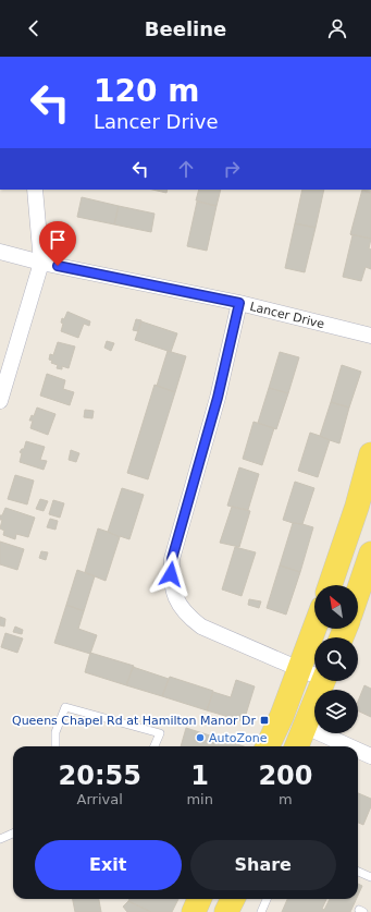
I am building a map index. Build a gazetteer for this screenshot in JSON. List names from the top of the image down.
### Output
{
  "streets": {
    "street": ["Lancer Drive"]
  },
  "places": {
    "transit": ["Queens Chapel Rd at Hamilton Manor Dr"],
    "other": ["AutoZone"]
  },
  "north": "top left",
  "page": {
    "header": "Beeline",
    "turn": ["120 m", "Lancer Drive"],
    "eta": [
      "20:55",
      "Arrival",
      "1",
      "min",
      "200",
      "m"
    ],
    "buttons": ["Exit", "Share"]
  }
}
